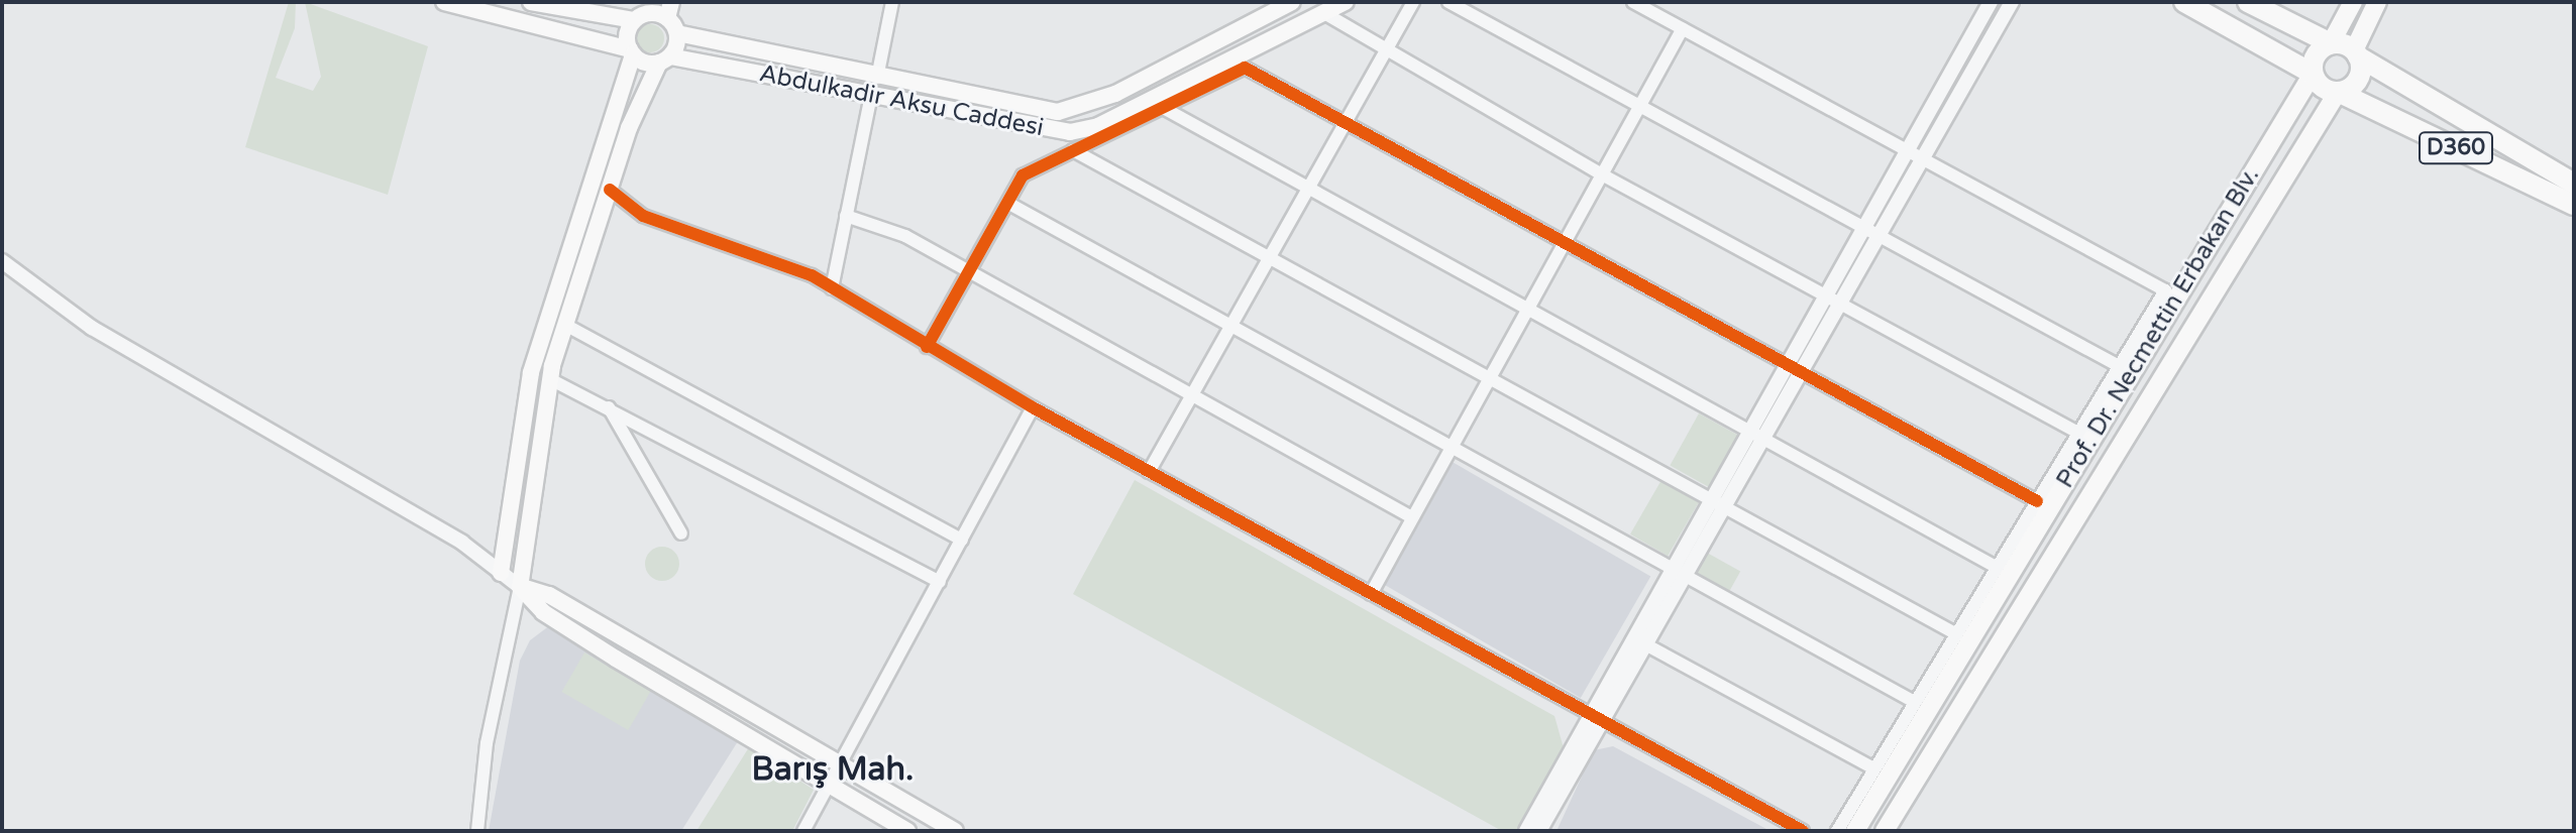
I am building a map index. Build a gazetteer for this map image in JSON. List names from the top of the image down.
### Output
{
  "streets": {
    "highway": ["D360"],
    "main road": ["Abdulkadir Aksu Caddesi", "Prof. Dr. Necmettin Erbakan Blv."]
  },
  "crossings": [
    ["D360", "Prof. Dr. Necmettin Erbakan Blv."]
  ],
  "districts": ["Barış Mah."]
}
